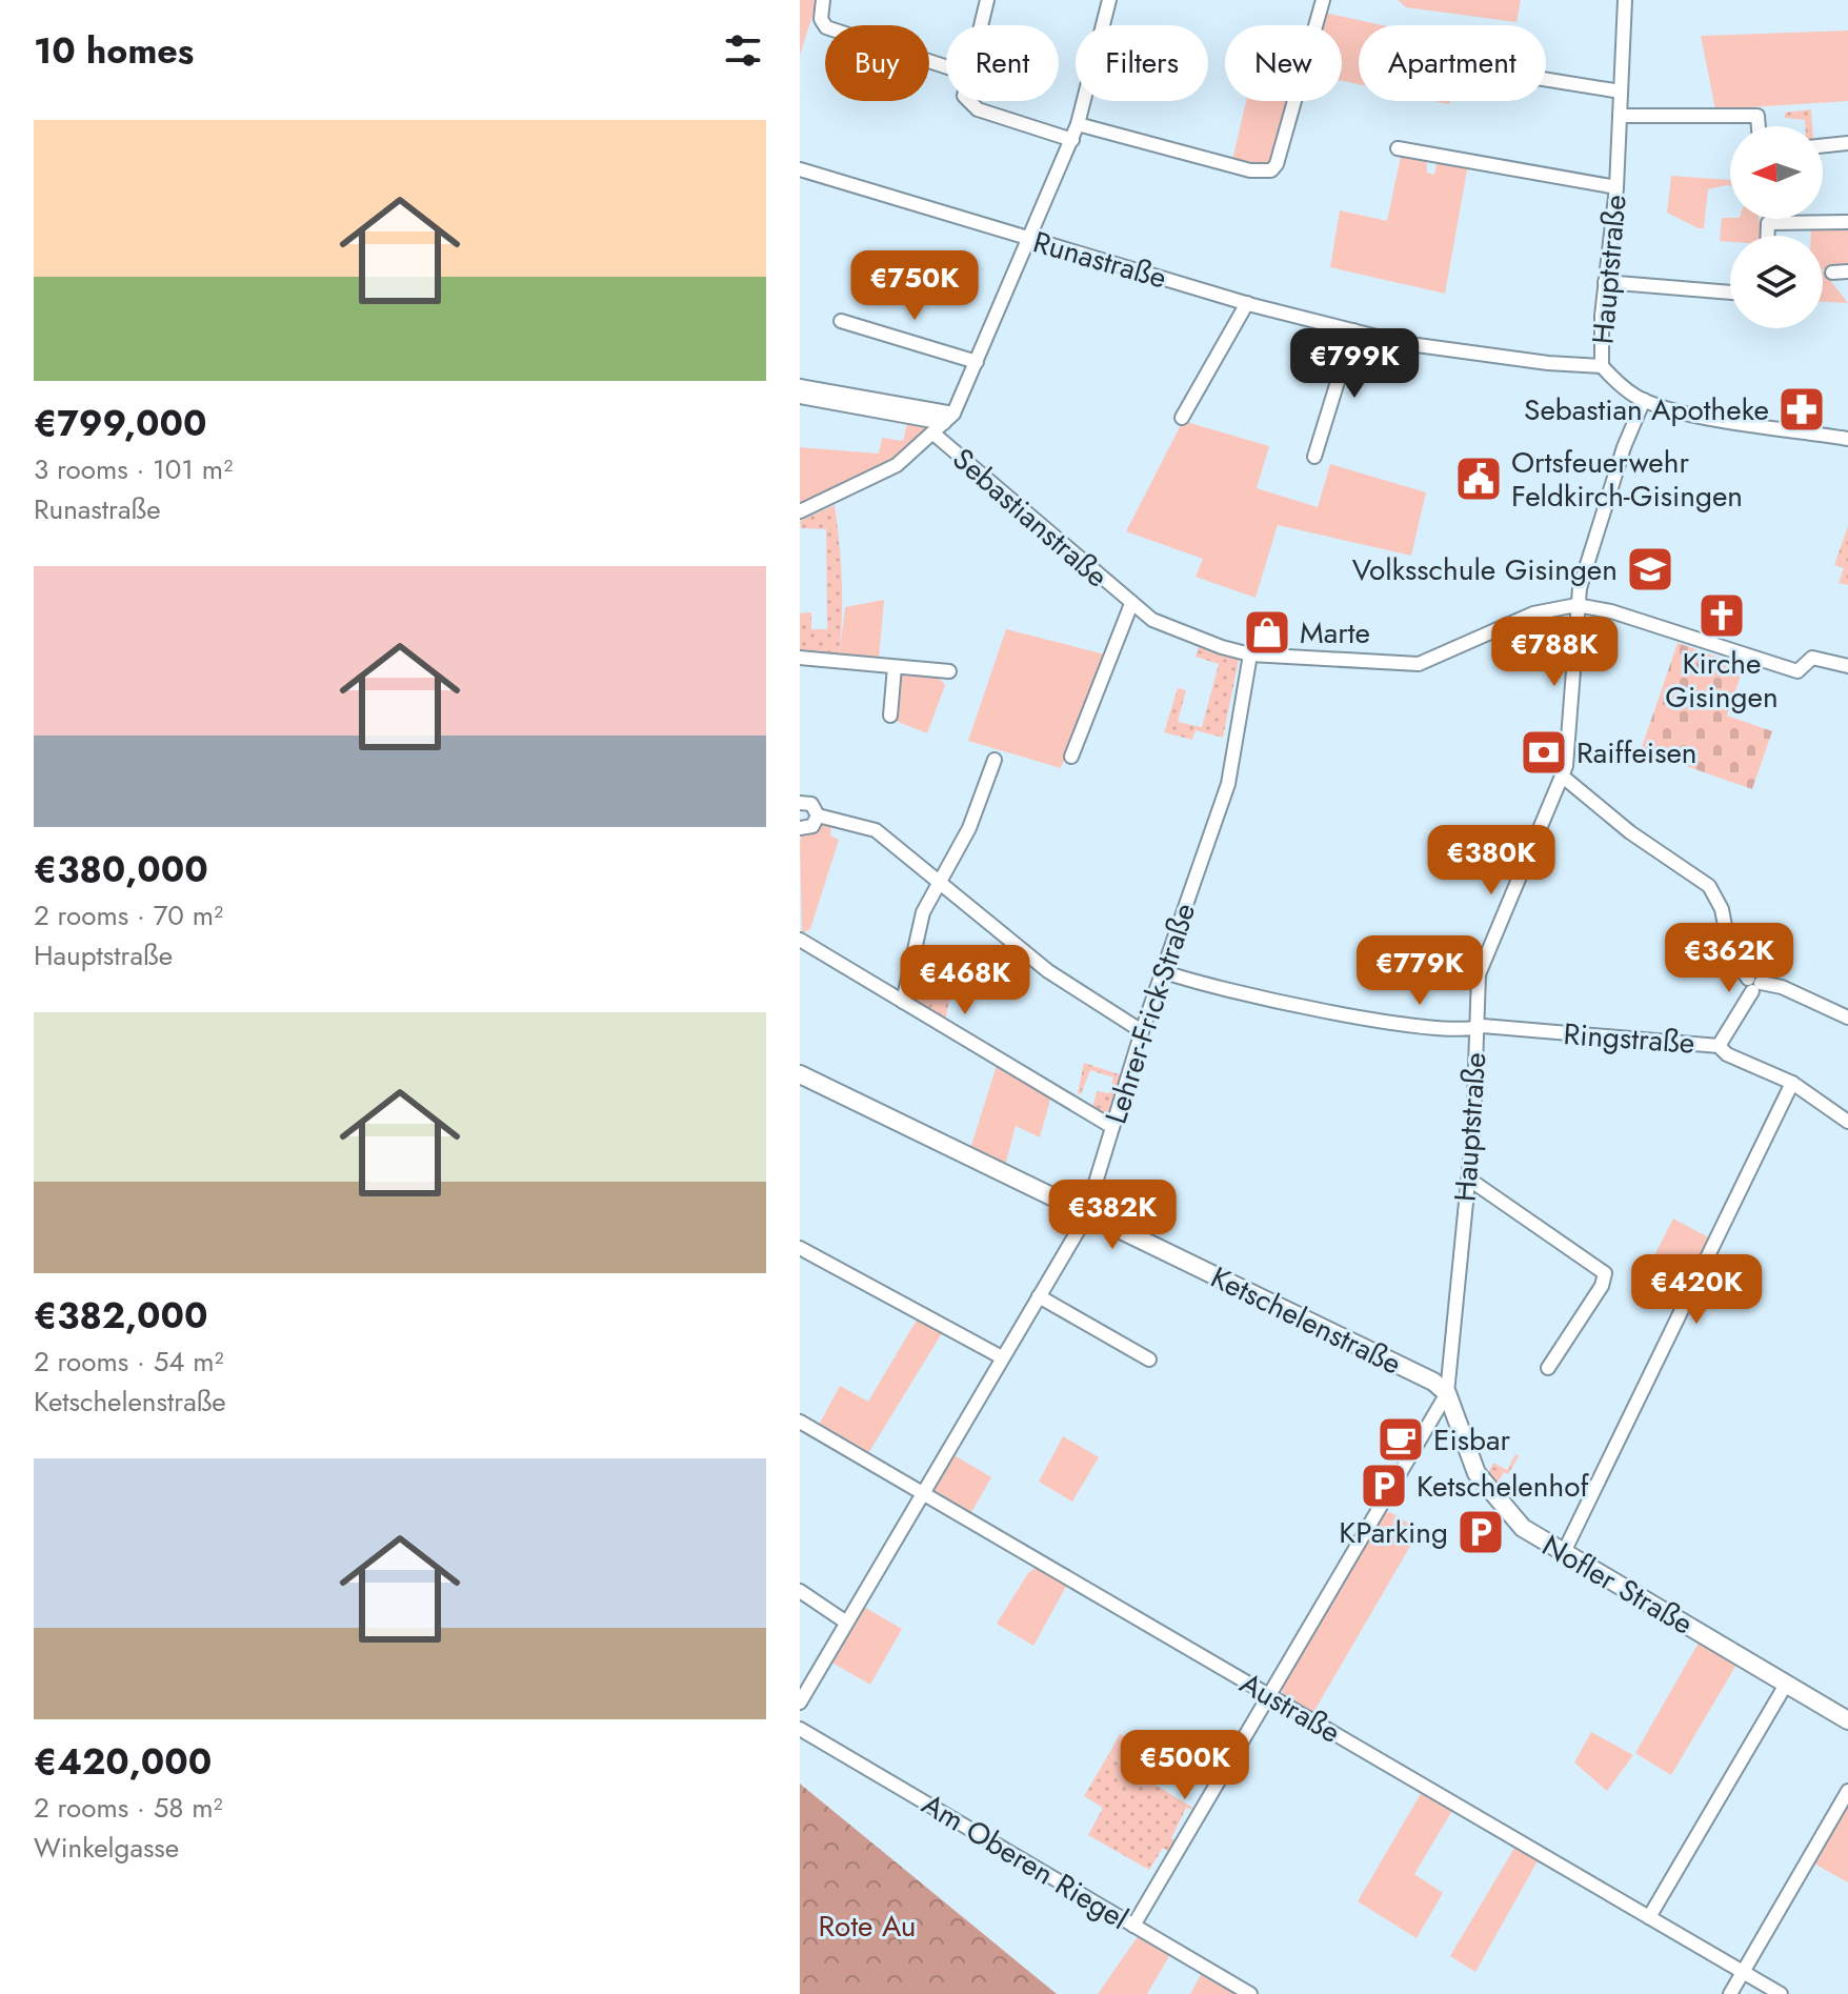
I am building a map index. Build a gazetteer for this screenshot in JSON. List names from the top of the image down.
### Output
{
  "streets": {
    "main road": ["Ketschelenstraße", "Nofler Straße"],
    "street": [
      "Runastraße",
      "Hauptstraße",
      "Sebastianstraße",
      "Lehrer-Frick-Straße",
      "Ringstraße",
      "Austraße",
      "Am Oberen Riegel"
    ]
  },
  "crossings": [
    ["Runastraße", "Hauptstraße"],
    ["Hauptstraße", "Sebastianstraße"],
    ["Hauptstraße", "Ringstraße"],
    ["Hauptstraße", "Ketschelenstraße"],
    ["Hauptstraße", "Nofler Straße"],
    ["Hauptstraße", "Austraße"],
    ["Hauptstraße", "Am Oberen Riegel"],
    ["Sebastianstraße", "Lehrer-Frick-Straße"],
    ["Lehrer-Frick-Straße", "Ringstraße"],
    ["Lehrer-Frick-Straße", "Ketschelenstraße"],
    ["Lehrer-Frick-Straße", "Austraße"],
    ["Ketschelenstraße", "Nofler Straße"]
  ],
  "parks": ["Rote Au"],
  "places": {
    "pharmacy": ["Sebastian Apotheke"],
    "public building": ["Ortsfeuerwehr Feldkirch-Gisingen"],
    "school or university": ["Volksschule Gisingen"],
    "church": ["Kirche Gisingen"],
    "shop": ["Marte"],
    "bank": ["Raiffeisen"],
    "cafe": ["Eisbar"],
    "parking": ["Ketschelenhof", "KParking"]
  },
  "north": "left",
  "page": {
    "heading": "10 homes",
    "chip": [
      "Buy",
      "Rent",
      "Filters",
      "New",
      "Apartment"
    ],
    "list": [
      {
        "name": "€799,000",
        "note": "3 rooms · 101 m² · Runastraße"
      },
      {
        "name": "€380,000",
        "note": "2 rooms · 70 m² · Hauptstraße"
      },
      {
        "name": "€382,000",
        "note": "2 rooms · 54 m² · Ketschelenstraße"
      },
      {
        "name": "€420,000",
        "note": "2 rooms · 58 m² · Winkelgasse"
      }
    ],
    "price": [
      "€750K",
      "€799K",
      "€788K",
      "€380K",
      "€362K",
      "€779K",
      "€468K",
      "€382K",
      "€420K",
      "€500K"
    ]
  }
}
